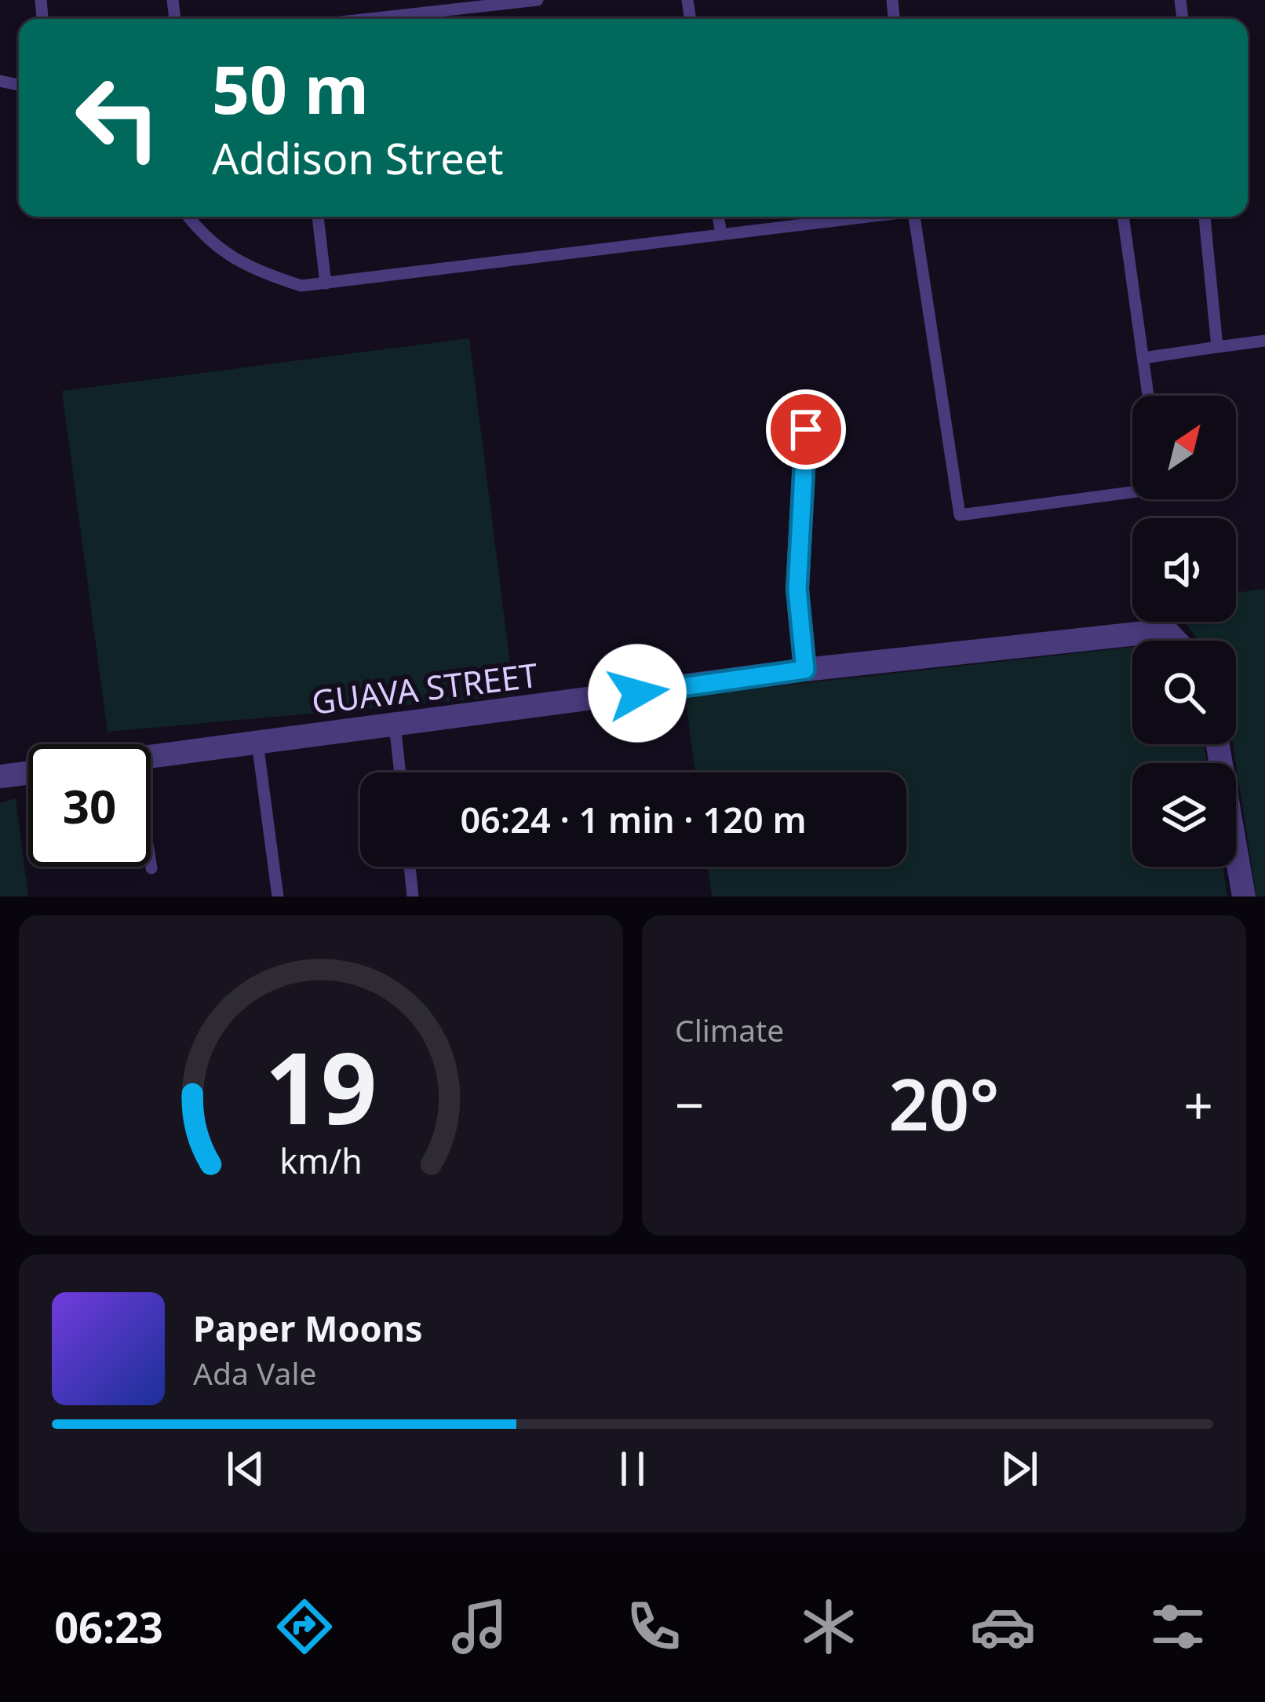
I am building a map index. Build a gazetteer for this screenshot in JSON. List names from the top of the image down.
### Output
{
  "streets": {
    "street": ["GUAVA STREET"]
  },
  "north": "top right",
  "page": {
    "turn": ["50 m", "Addison Street"],
    "limit": "30",
    "trip": "06:24 · 1 min · 120 m",
    "tile": "Climate",
    "heat": ["−", "20°", "+"],
    "song": ["Paper Moons", "Ada Vale"],
    "tabs": "06:23",
    "gauge": ["19", "km/h"]
  }
}
